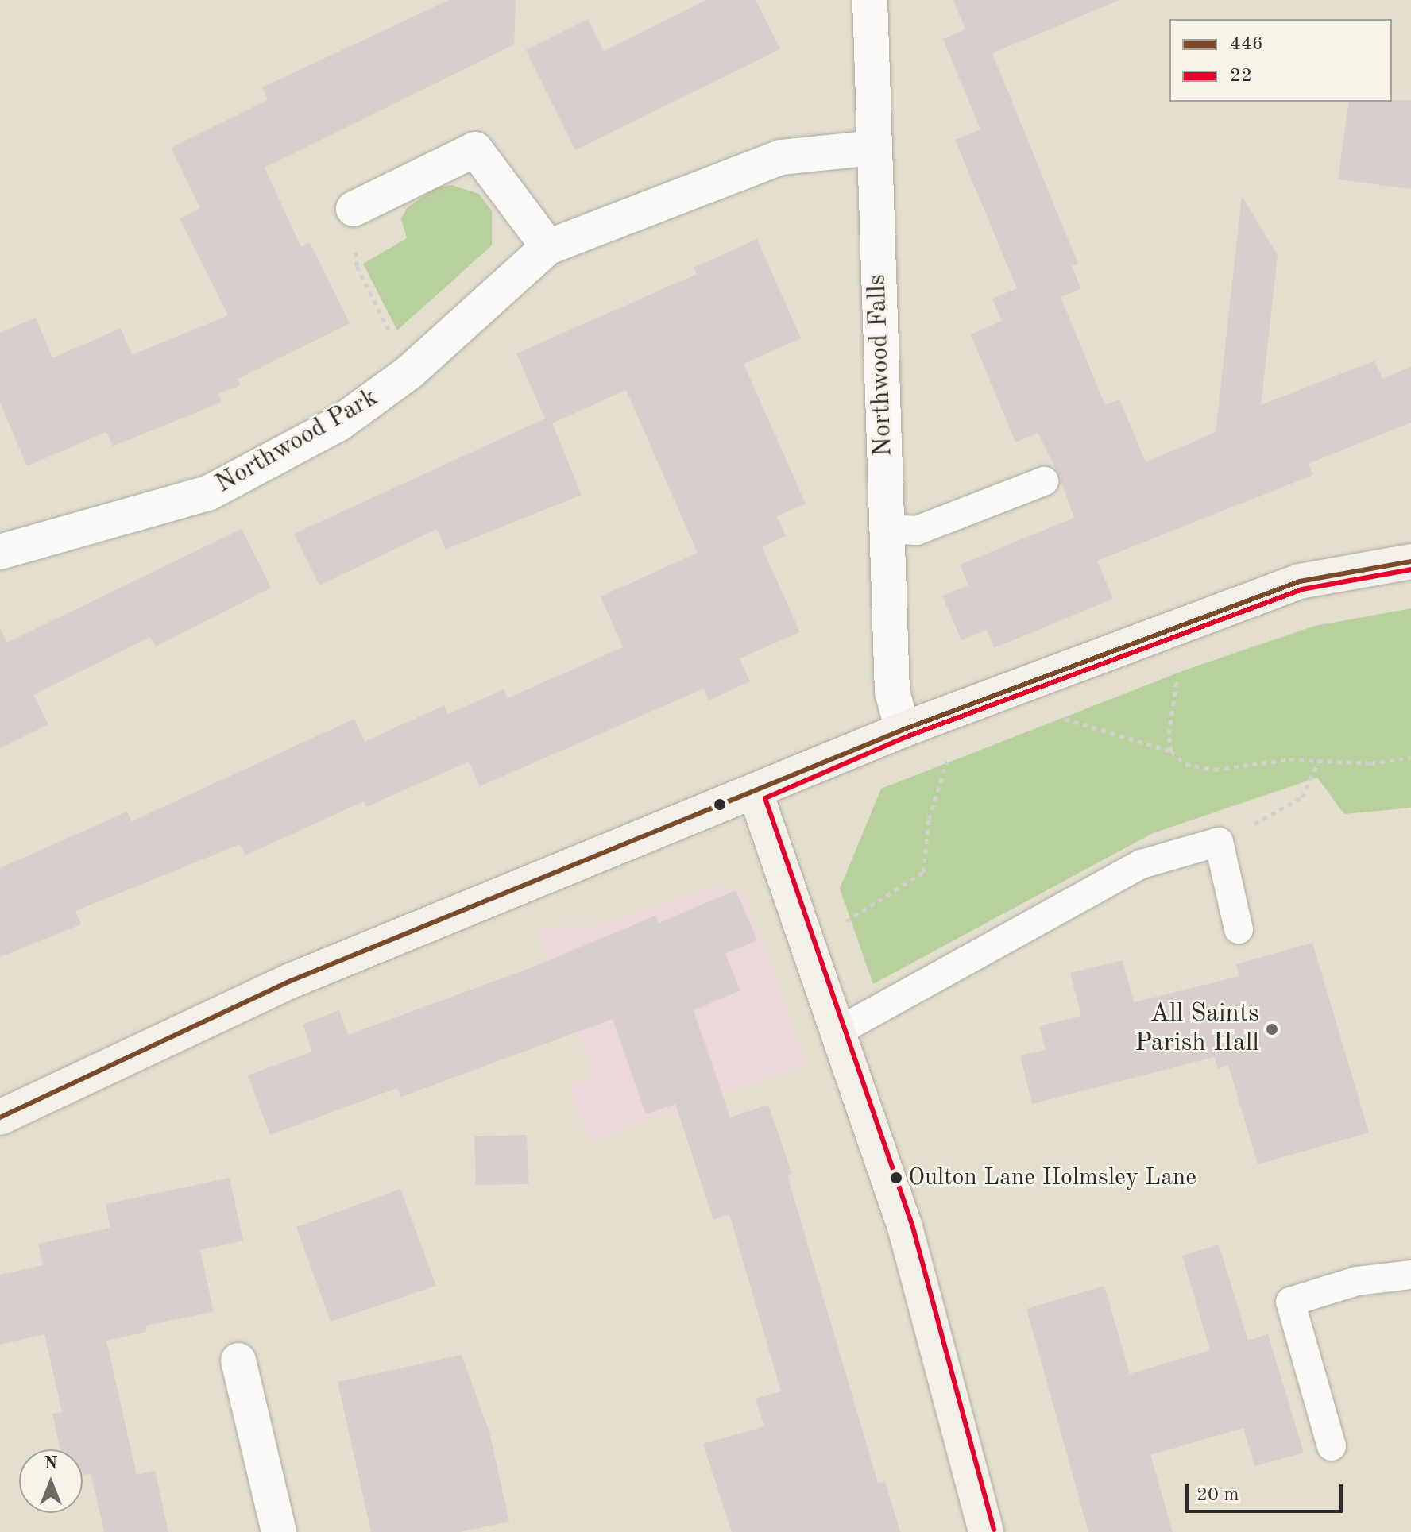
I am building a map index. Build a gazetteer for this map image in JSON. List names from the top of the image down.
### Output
{
  "streets": {
    "street": ["Northwood Falls", "Northwood Park"]
  },
  "crossings": [
    ["Northwood Falls", "Northwood Park"]
  ],
  "places": ["All Saints Parish Hall", "Oulton Lane Holmsley Lane"],
  "lines": ["transit line 446", "transit line 22"],
  "legend": ["446", "22"],
  "scale_bar": "20 m",
  "north": "top"
}
